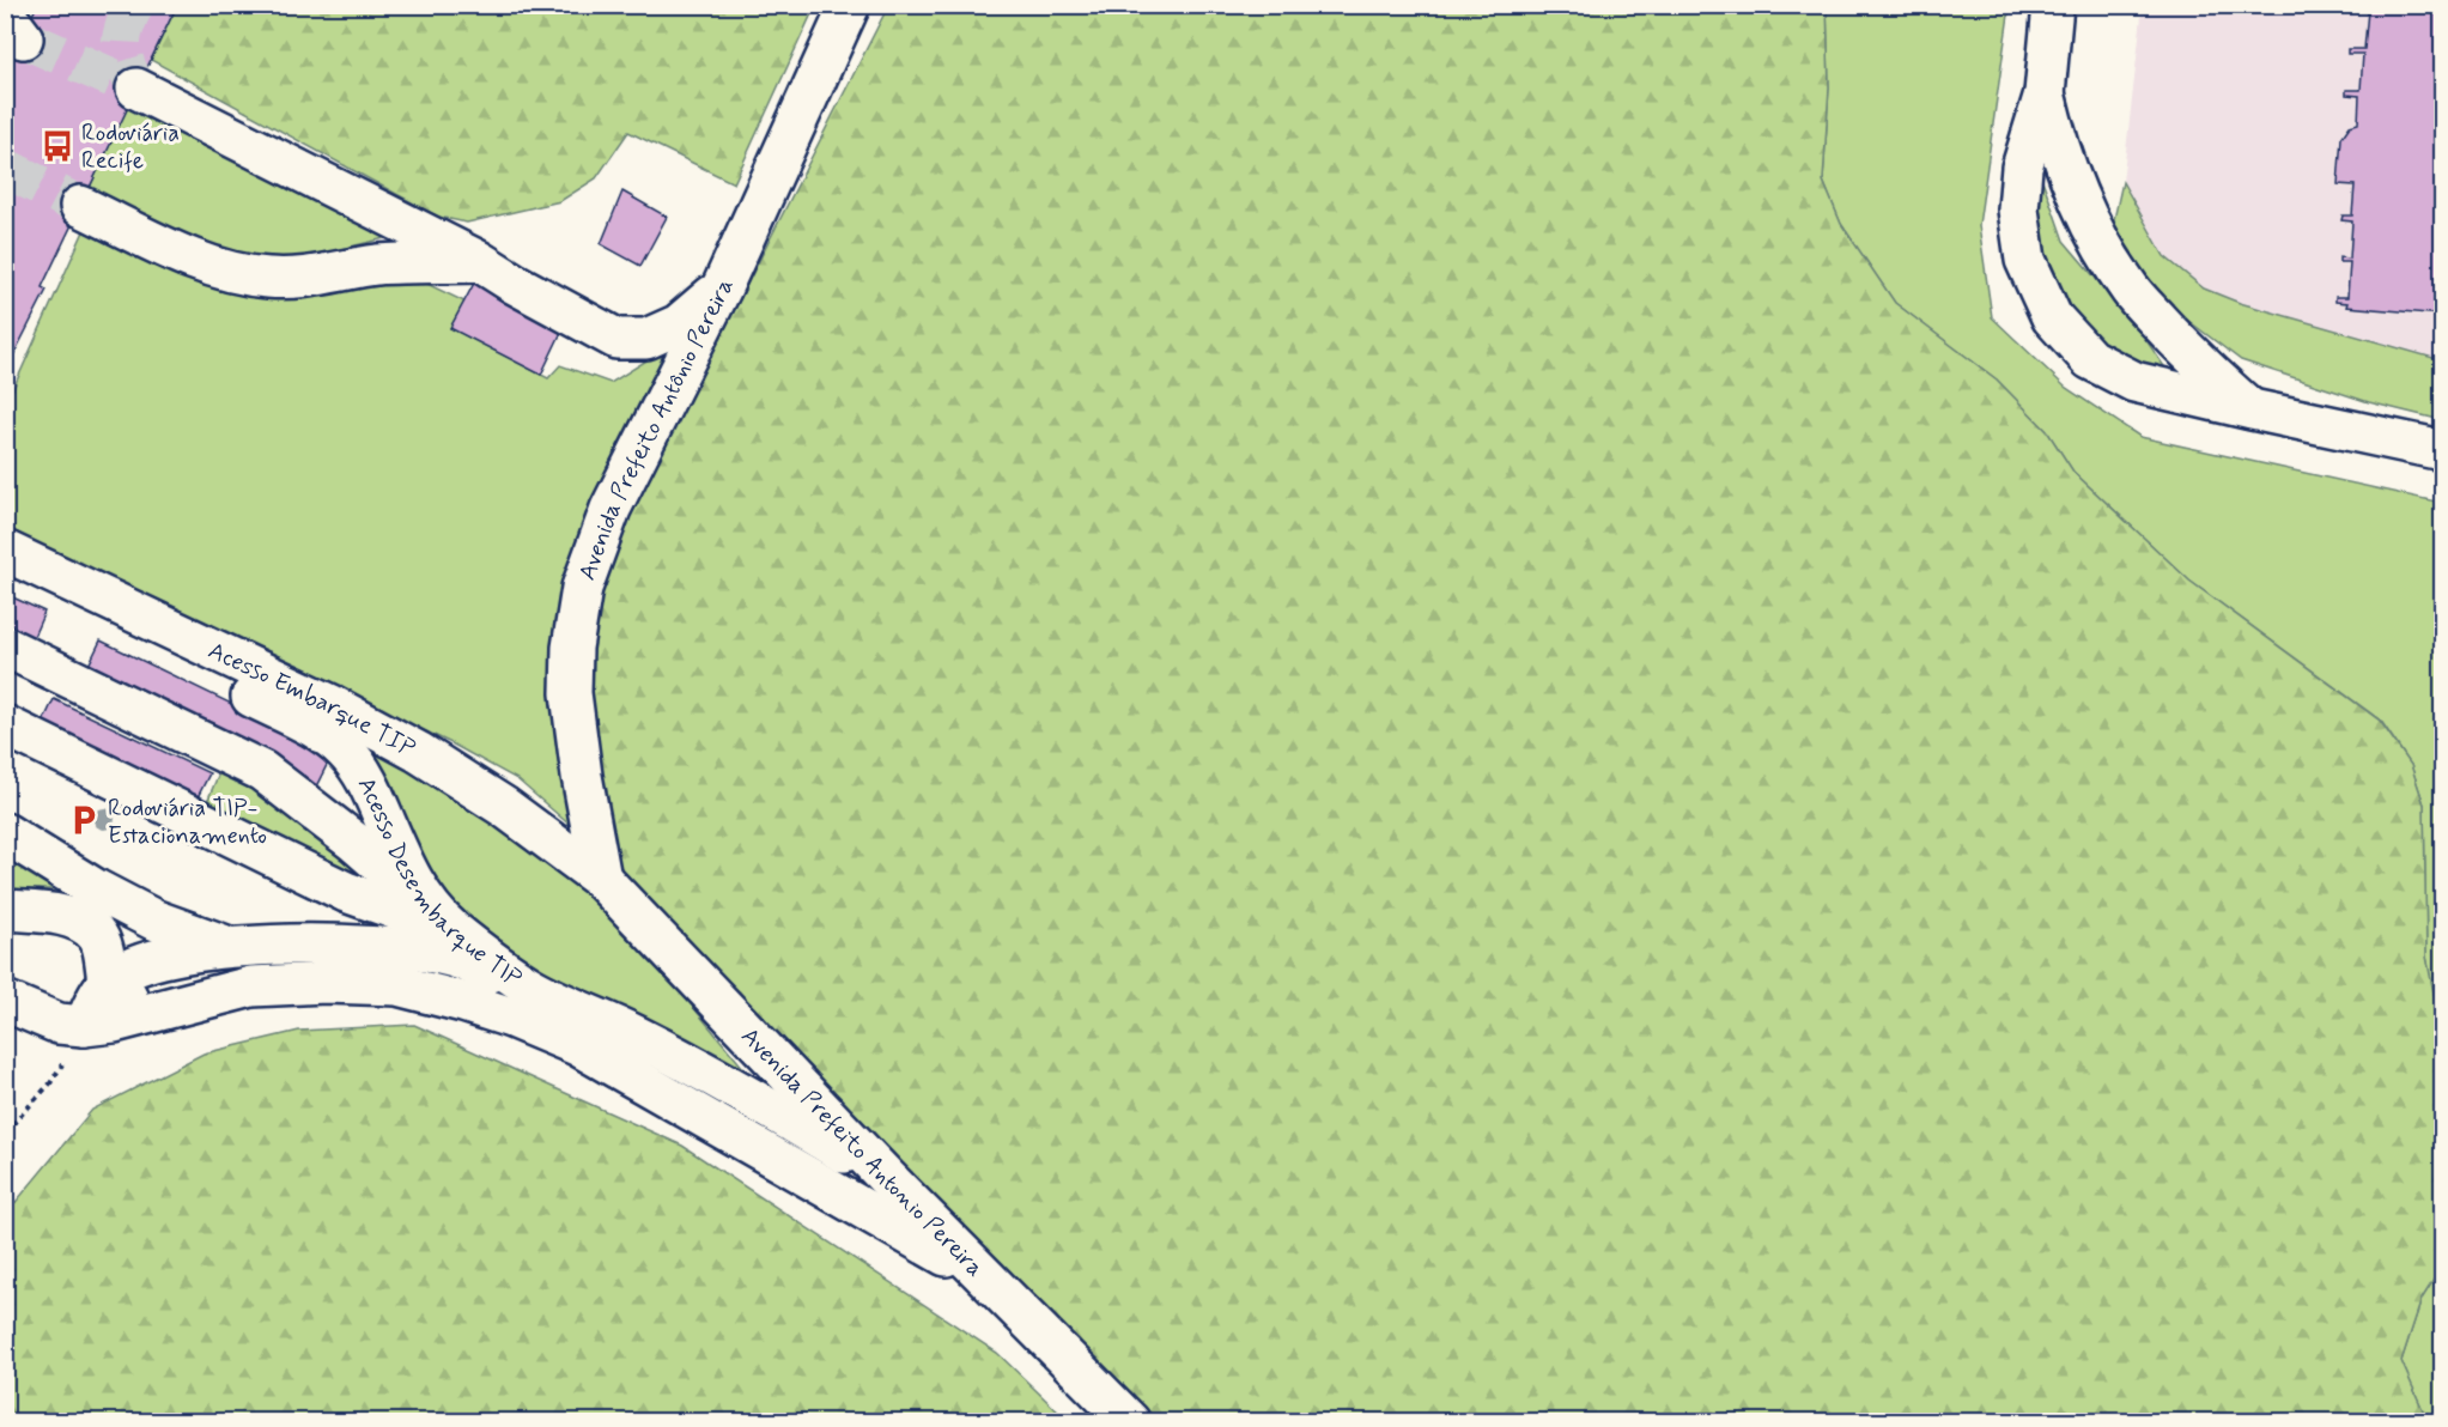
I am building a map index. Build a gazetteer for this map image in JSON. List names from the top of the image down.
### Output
{
  "streets": {
    "street": [
      "Avenida Prefeito Antônio Pereira",
      "Acesso Embarque TIP",
      "Acesso Desembarque TIP",
      "Avenida Prefeito Antonio Pereira"
    ]
  },
  "crossings": [
    ["Avenida Prefeito Antônio Pereira", "Acesso Embarque TIP"],
    ["Avenida Prefeito Antônio Pereira", "Avenida Prefeito Antonio Pereira"],
    ["Acesso Embarque TIP", "Avenida Prefeito Antonio Pereira"],
    ["Acesso Desembarque TIP", "Avenida Prefeito Antonio Pereira"]
  ],
  "places": {
    "bus stop": ["Rodoviária Recife"],
    "parking": ["Rodoviária TIP- Estacionamento"]
  }
}
